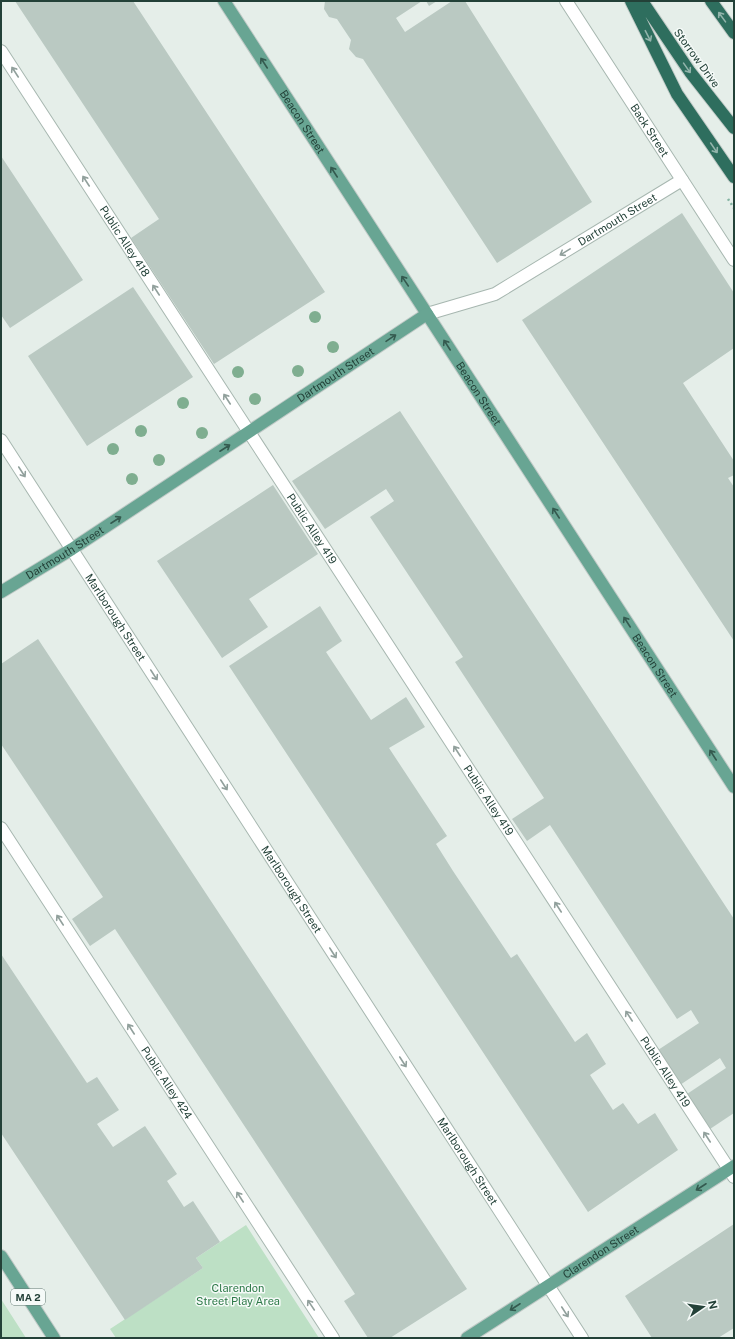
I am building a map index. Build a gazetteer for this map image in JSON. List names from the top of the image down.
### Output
{
  "streets": {
    "highway": ["Storrow Drive"],
    "main road": [
      "Beacon Street",
      "Dartmouth Street",
      "Clarendon Street",
      "MA 2"
    ],
    "street": [
      "Back Street",
      "Public Alley 418",
      "Public Alley 419",
      "Marlborough Street",
      "Public Alley 424"
    ]
  },
  "crossings": [
    ["Beacon Street", "Dartmouth Street"],
    ["Back Street", "Dartmouth Street"],
    ["Dartmouth Street", "Public Alley 418"],
    ["Dartmouth Street", "Public Alley 419"],
    ["Dartmouth Street", "Marlborough Street"],
    ["Public Alley 418", "Public Alley 419"],
    ["Public Alley 419", "Clarendon Street"],
    ["Marlborough Street", "Clarendon Street"]
  ],
  "one_way": [
    "Beacon Street",
    "Public Alley 418",
    "Public Alley 419",
    "Marlborough Street",
    "Public Alley 424",
    "Clarendon Street"
  ],
  "parks": ["Clarendon Street Play Area"],
  "north": "right"
}
